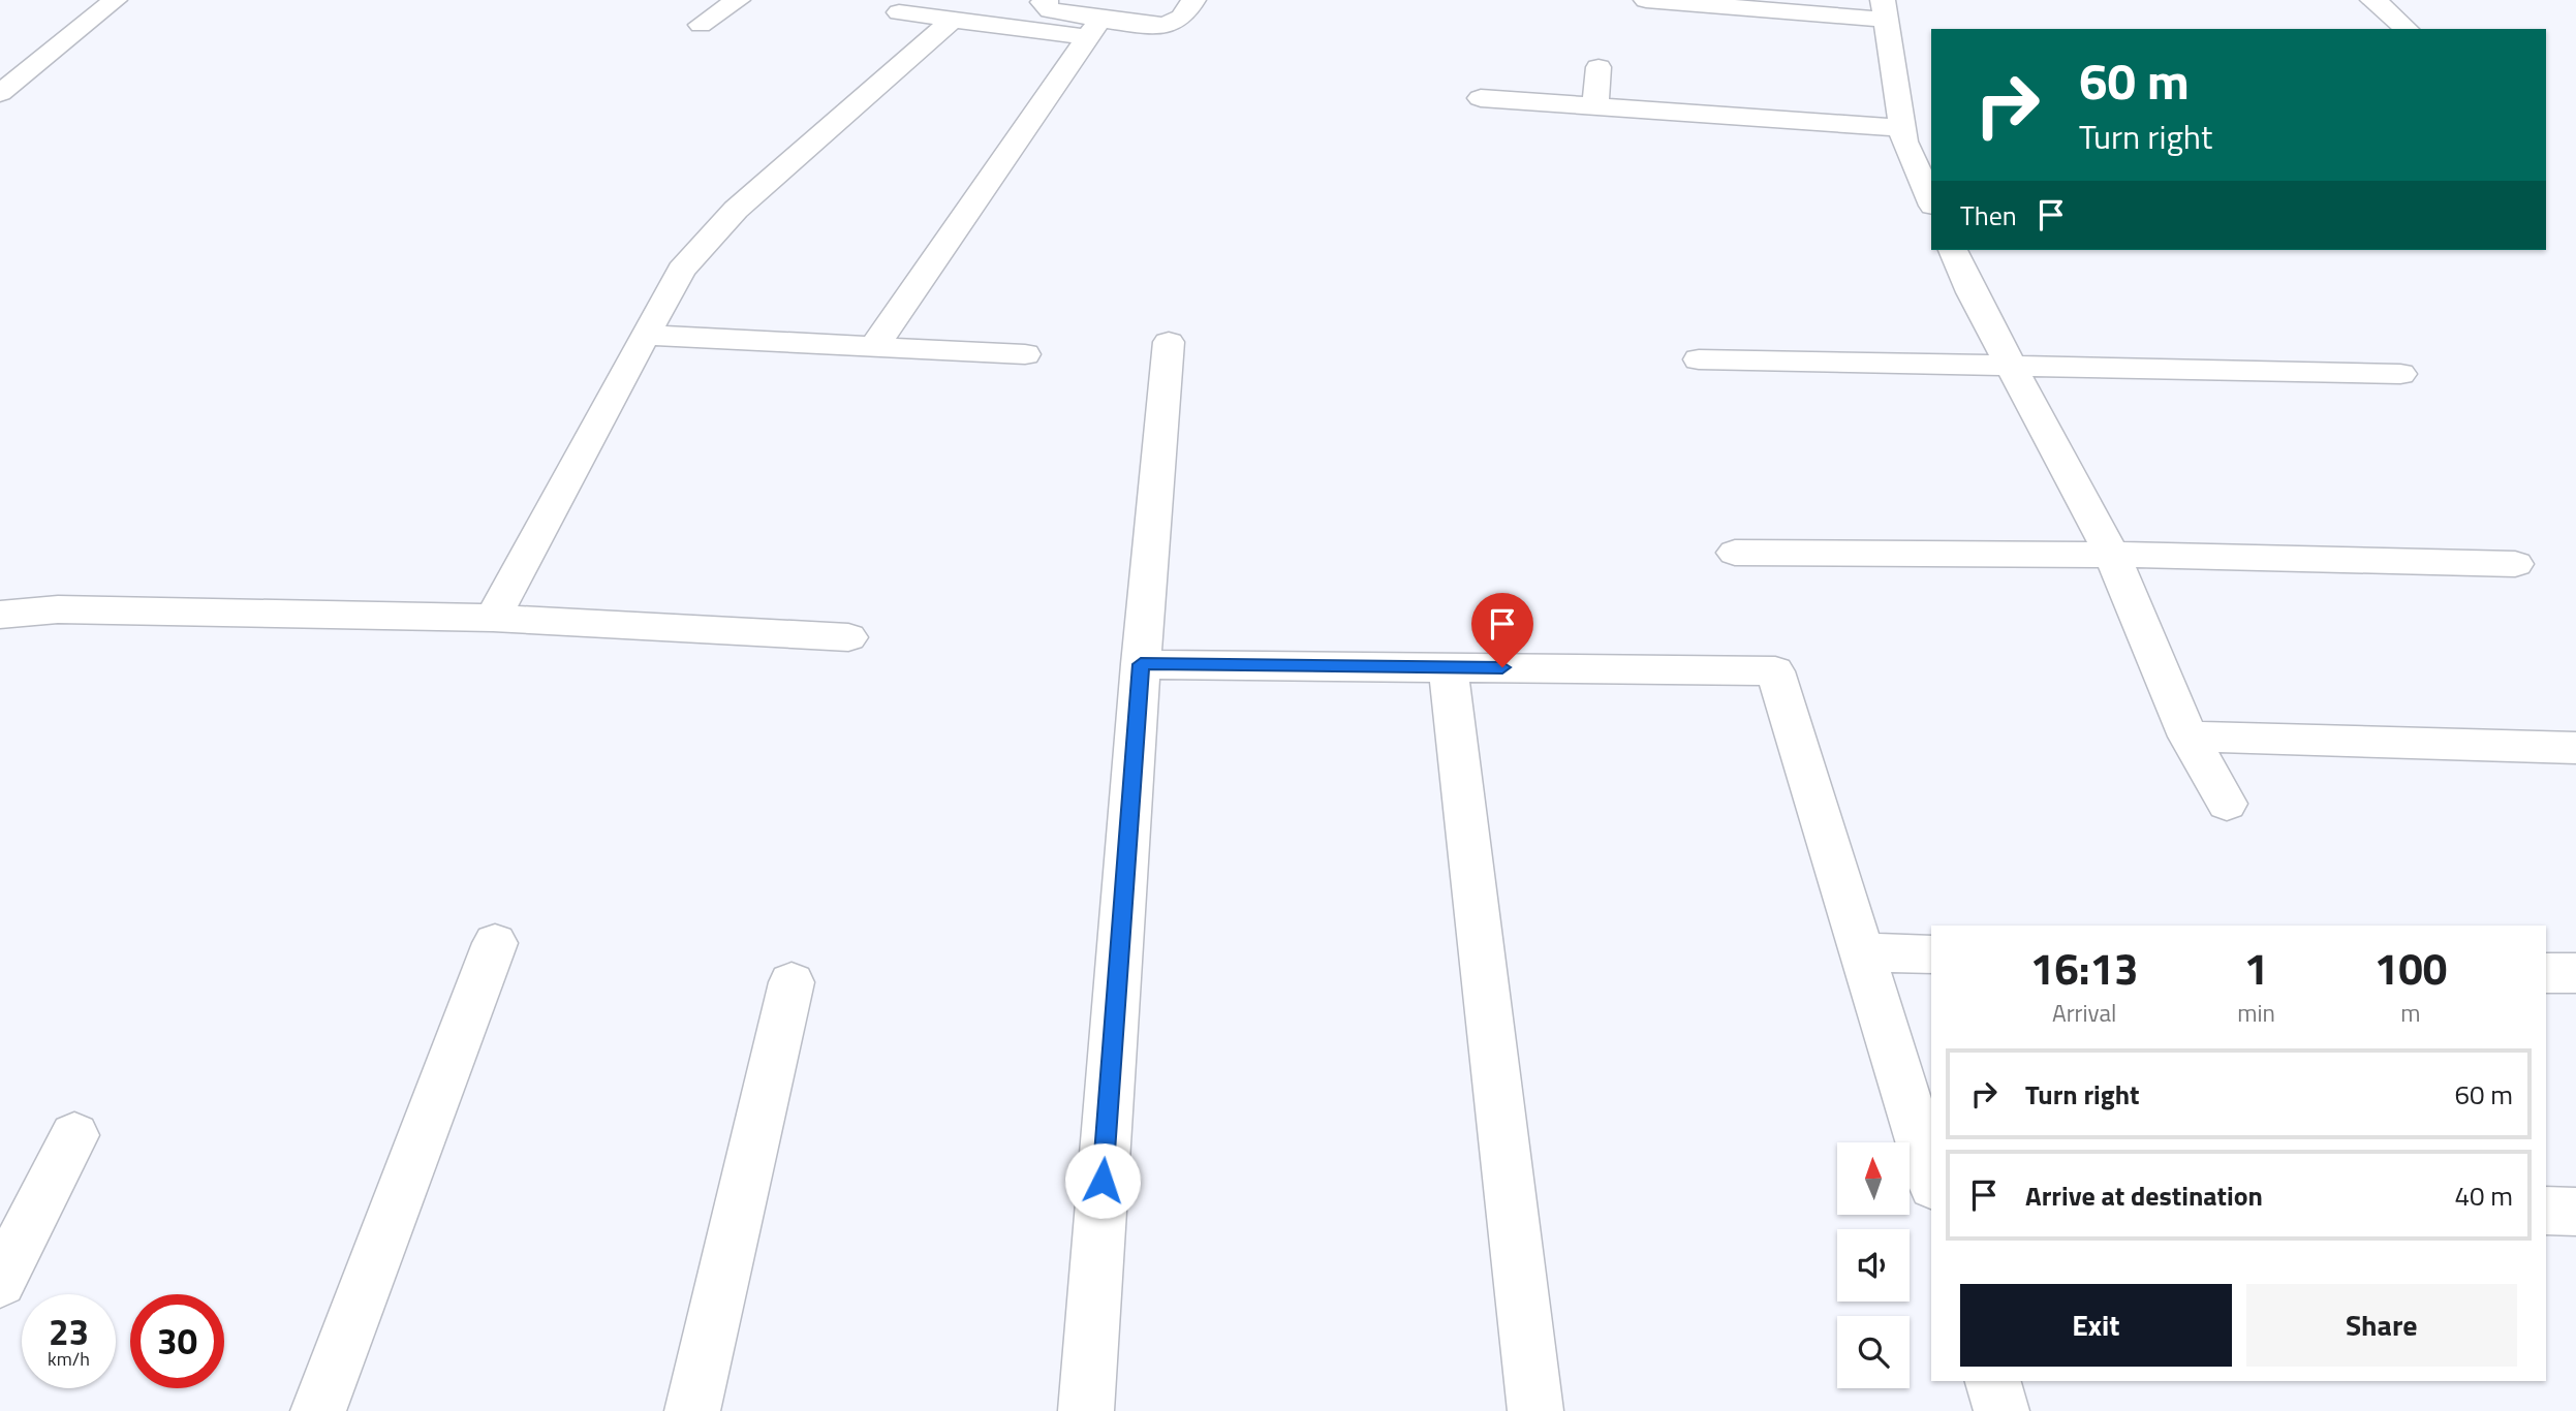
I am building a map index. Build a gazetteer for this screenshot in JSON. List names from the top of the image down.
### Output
{
  "north": "top",
  "page": {
    "turn": ["60 m", "Turn right"],
    "then": "Then",
    "eta": [
      "16:13",
      "Arrival",
      "1",
      "min",
      "100",
      "m"
    ],
    "list": [
      {
        "name": "Turn right",
        "value": "60 m"
      },
      {
        "name": "Arrive at destination",
        "value": "40 m"
      }
    ],
    "buttons": ["Exit", "Share"],
    "speed": "23 km/h",
    "limit": "30"
  }
}
